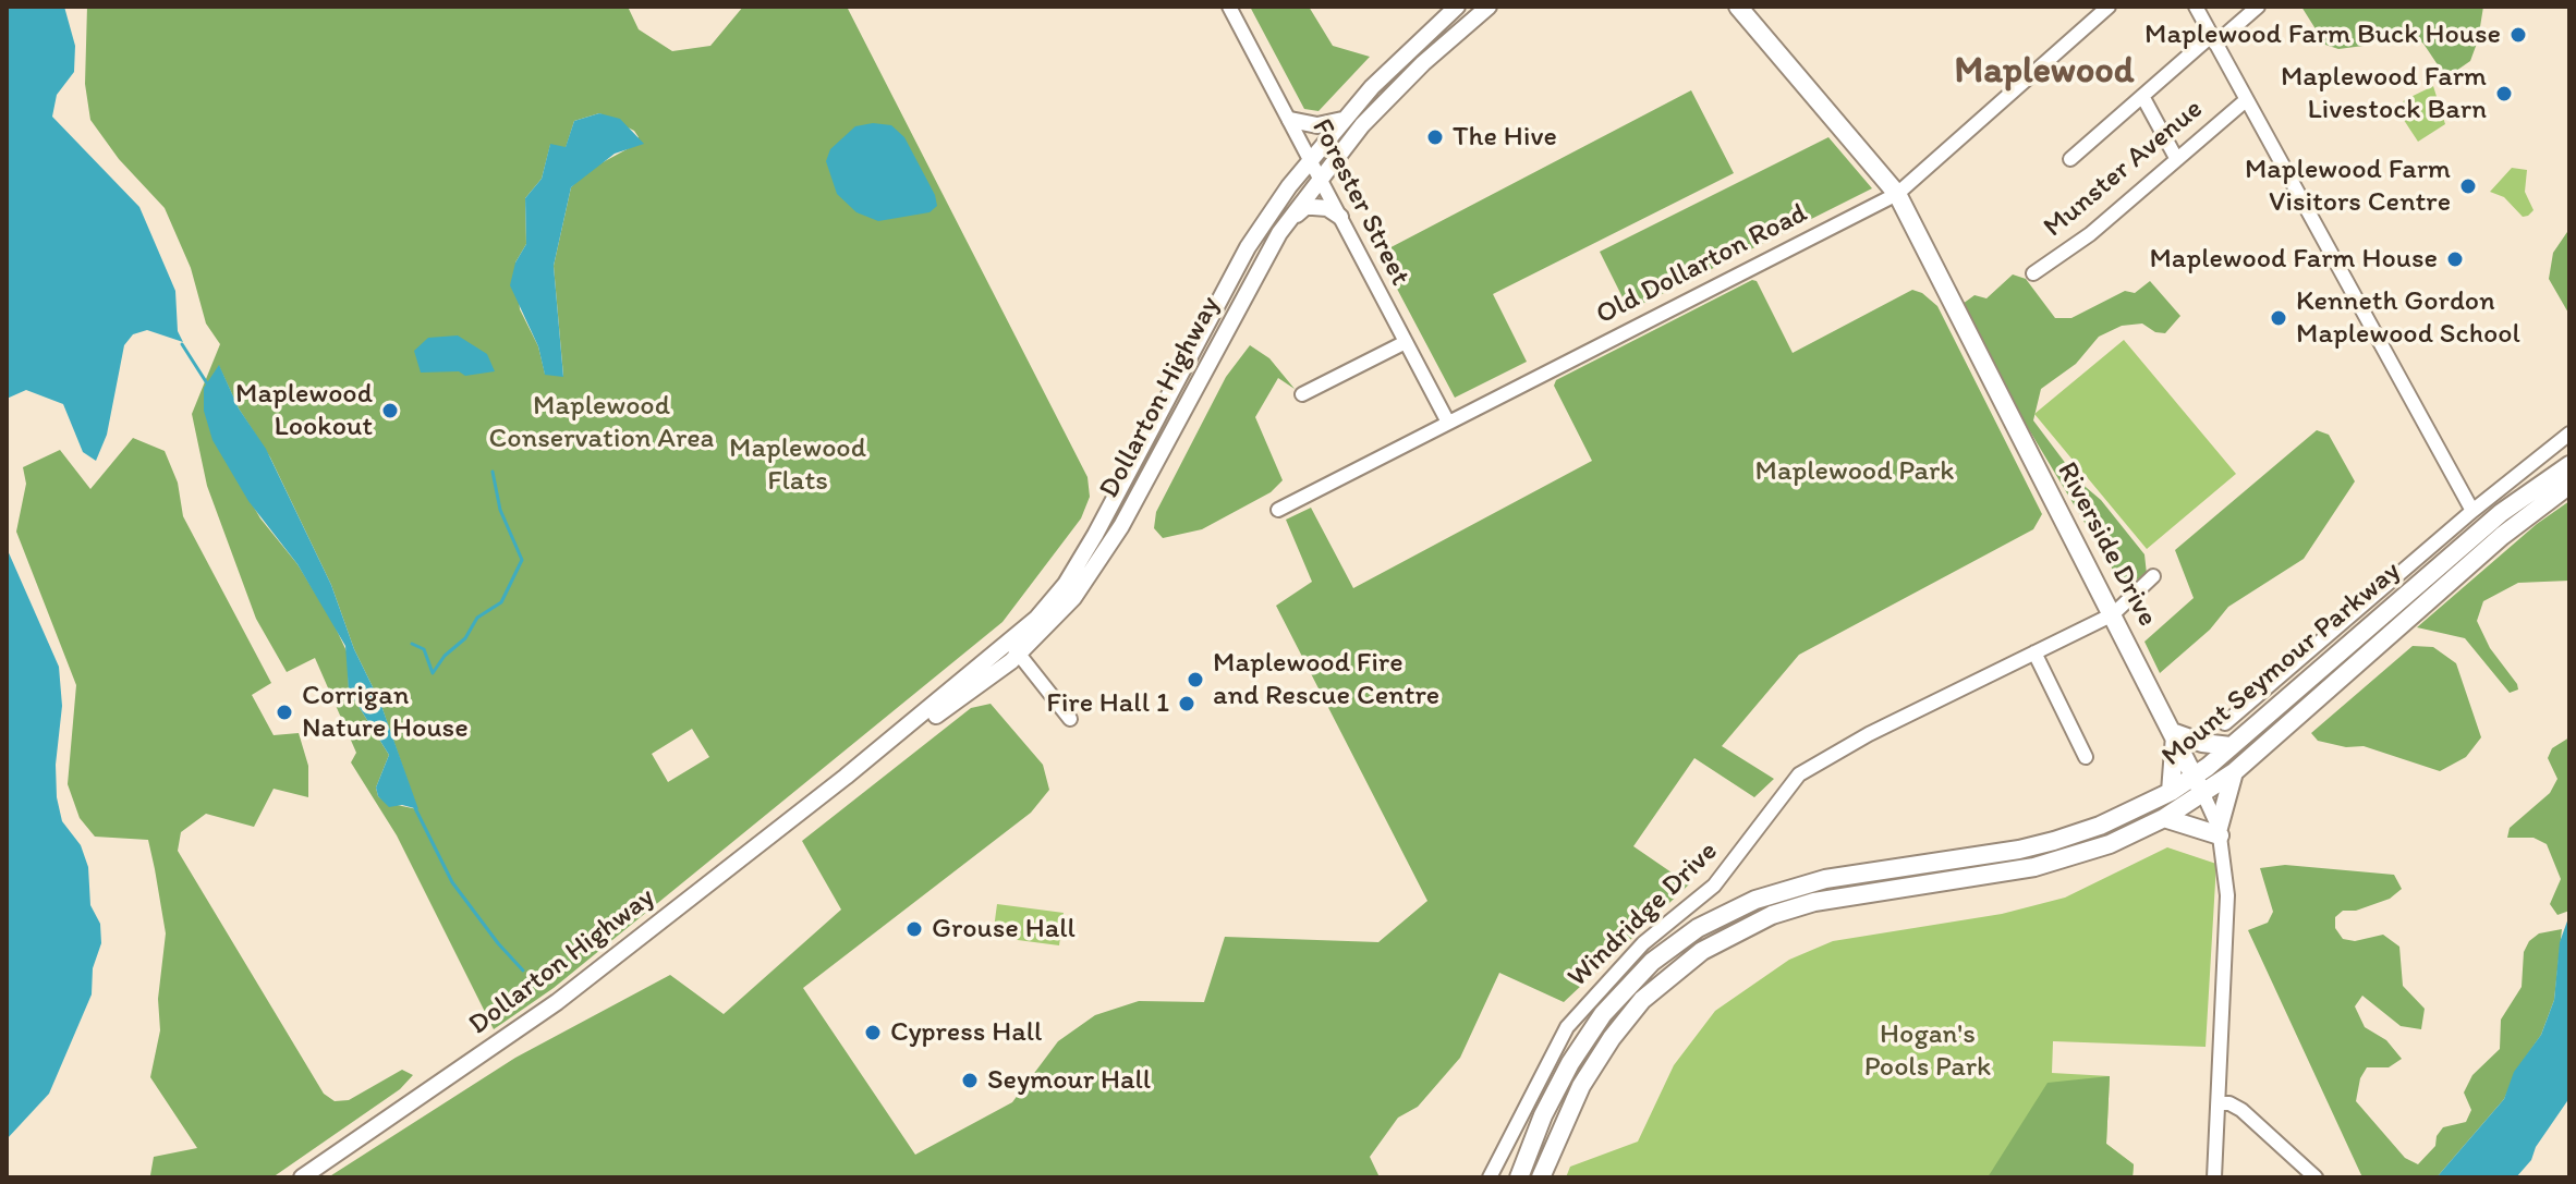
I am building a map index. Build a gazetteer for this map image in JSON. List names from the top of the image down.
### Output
{
  "streets": {
    "main road": ["Riverside Drive", "Mount Seymour Parkway"],
    "street": [
      "Munster Avenue",
      "Forester Street",
      "Old Dollarton Road",
      "Dollarton Highway",
      "Windridge Drive"
    ]
  },
  "crossings": [
    ["Forester Street", "Old Dollarton Road"],
    ["Forester Street", "Dollarton Highway"],
    ["Old Dollarton Road", "Riverside Drive"],
    ["Riverside Drive", "Mount Seymour Parkway"],
    ["Riverside Drive", "Windridge Drive"]
  ],
  "districts": ["Maplewood"],
  "parks": [
    "Maplewood Conservation Area",
    "Maplewood Flats",
    "Maplewood Park",
    "Hogan's Pools Park"
  ],
  "places": [
    "Maplewood Farm Buck House",
    "Maplewood Farm Livestock Barn",
    "The Hive",
    "Maplewood Farm Visitors Centre",
    "Maplewood Farm House",
    "Kenneth Gordon Maplewood School",
    "Maplewood Lookout",
    "Maplewood Fire and Rescue Centre",
    "Fire Hall 1",
    "Corrigan Nature House",
    "Grouse Hall",
    "Cypress Hall",
    "Seymour Hall"
  ]
}
